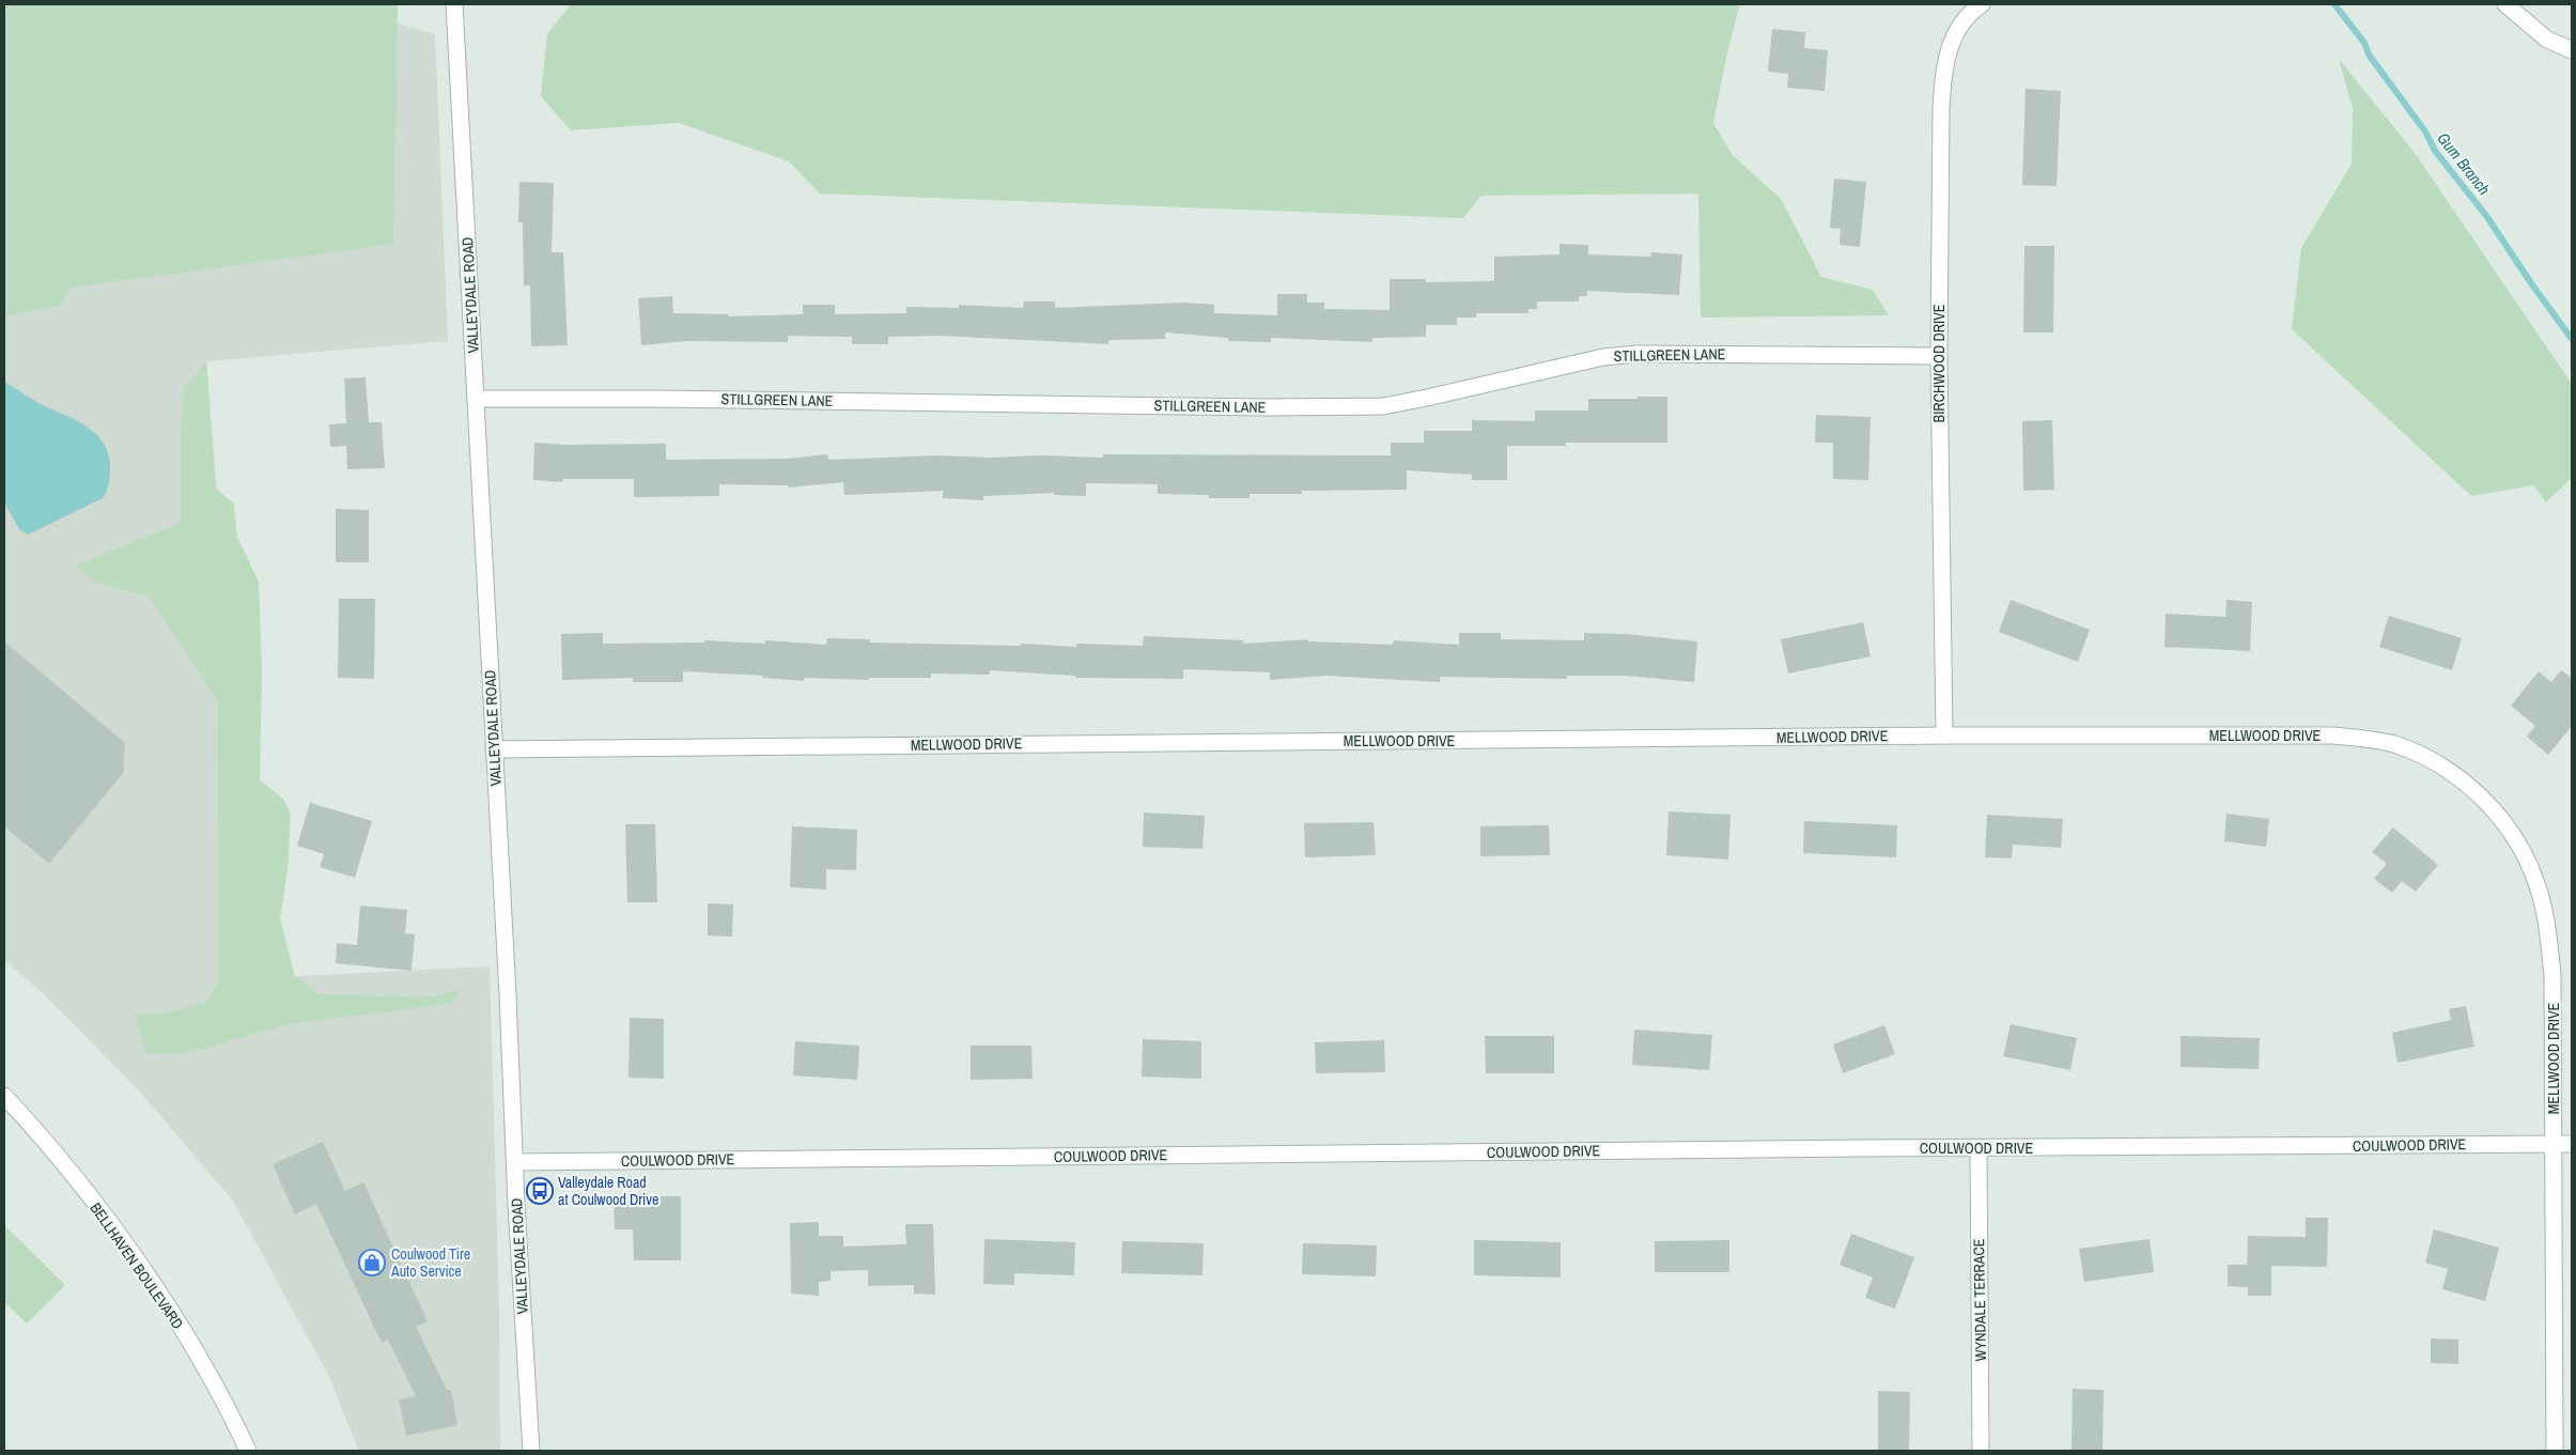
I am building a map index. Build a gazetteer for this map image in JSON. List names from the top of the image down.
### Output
{
  "streets": {
    "street": [
      "VALLEYDALE ROAD",
      "STILLGREEN LANE",
      "BIRCHWOOD DRIVE",
      "MELLWOOD DRIVE",
      "COULWOOD DRIVE",
      "BELLHAVEN BOULEVARD",
      "WYNDALE TERRACE"
    ]
  },
  "crossings": [
    ["VALLEYDALE ROAD", "STILLGREEN LANE"],
    ["VALLEYDALE ROAD", "MELLWOOD DRIVE"],
    ["VALLEYDALE ROAD", "COULWOOD DRIVE"],
    ["STILLGREEN LANE", "BIRCHWOOD DRIVE"],
    ["BIRCHWOOD DRIVE", "MELLWOOD DRIVE"],
    ["MELLWOOD DRIVE", "COULWOOD DRIVE"],
    ["COULWOOD DRIVE", "WYNDALE TERRACE"]
  ],
  "water": ["Gum Branch"],
  "places": {
    "bus stop": ["Valleydale Road at Coulwood Drive"],
    "shop": ["Coulwood Tire Auto Service"]
  }
}
